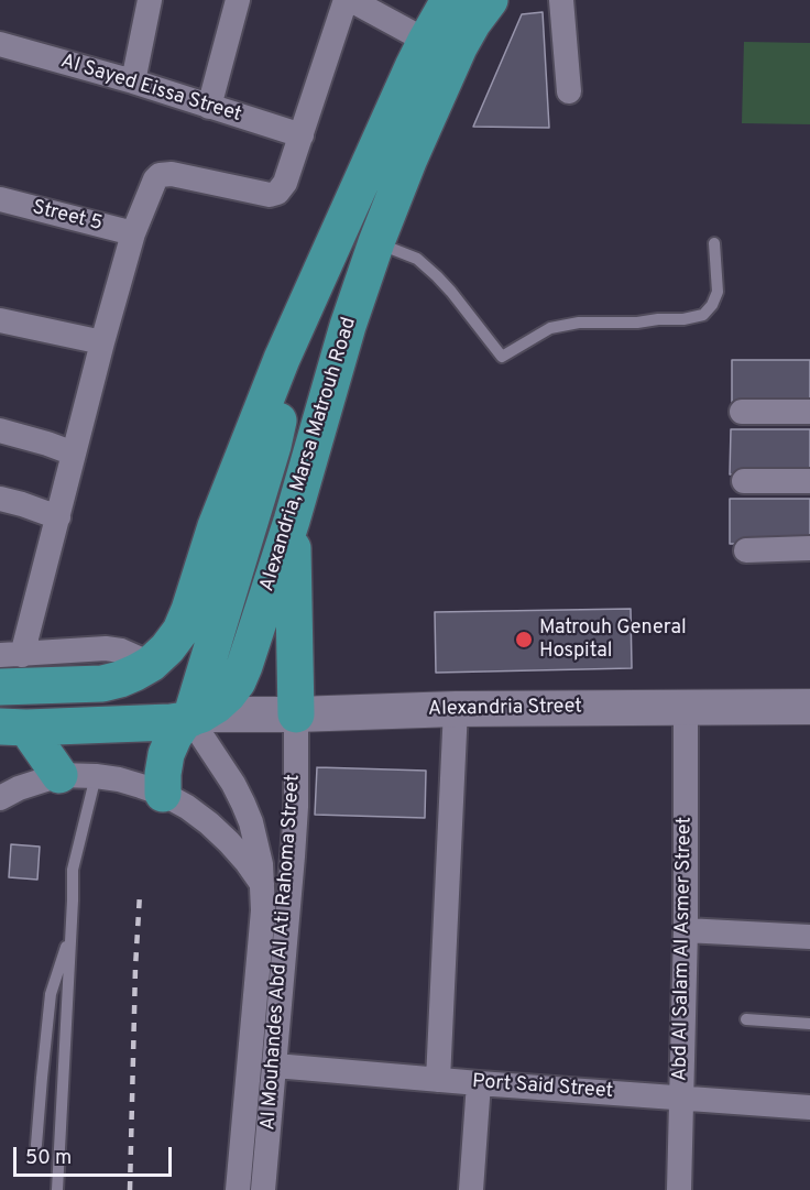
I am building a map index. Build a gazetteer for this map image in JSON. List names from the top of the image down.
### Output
{
  "streets": {
    "main road": ["Alexandria, Marsa Matrouh Road"],
    "street": [
      "Al Sayed Eissa Street",
      "Street 5",
      "Alexandria Street",
      "Abd Al Salam Al Asmer Street",
      "Al Mouhandes Abd Al Ati Rahoma Street",
      "Port Said Street"
    ]
  },
  "crossings": [
    ["Alexandria, Marsa Matrouh Road", "Alexandria Street"],
    ["Alexandria, Marsa Matrouh Road", "Al Mouhandes Abd Al Ati Rahoma Street"],
    ["Alexandria Street", "Abd Al Salam Al Asmer Street"],
    ["Alexandria Street", "Al Mouhandes Abd Al Ati Rahoma Street"],
    ["Abd Al Salam Al Asmer Street", "Port Said Street"],
    ["Al Mouhandes Abd Al Ati Rahoma Street", "Port Said Street"]
  ],
  "places": ["Matrouh General Hospital"],
  "scale_bar": "50 m"
}
